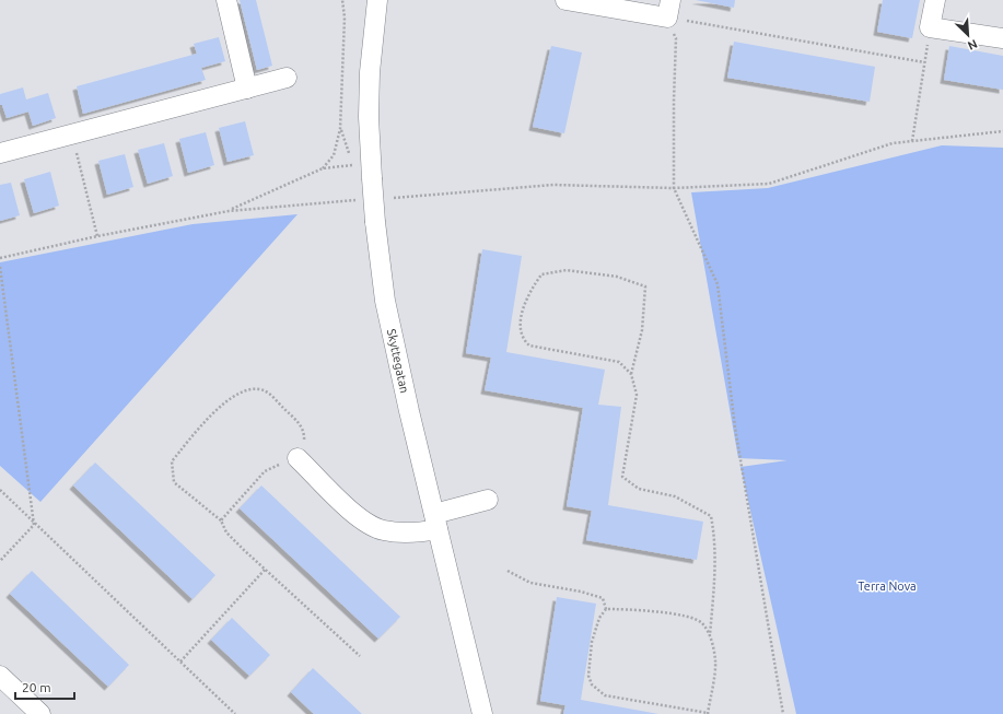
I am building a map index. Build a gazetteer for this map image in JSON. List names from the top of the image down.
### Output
{
  "streets": {
    "street": ["Skyttegatan"]
  },
  "parks": ["Terra Nova"],
  "scale_bar": "20 m",
  "north": "bottom right"
}
